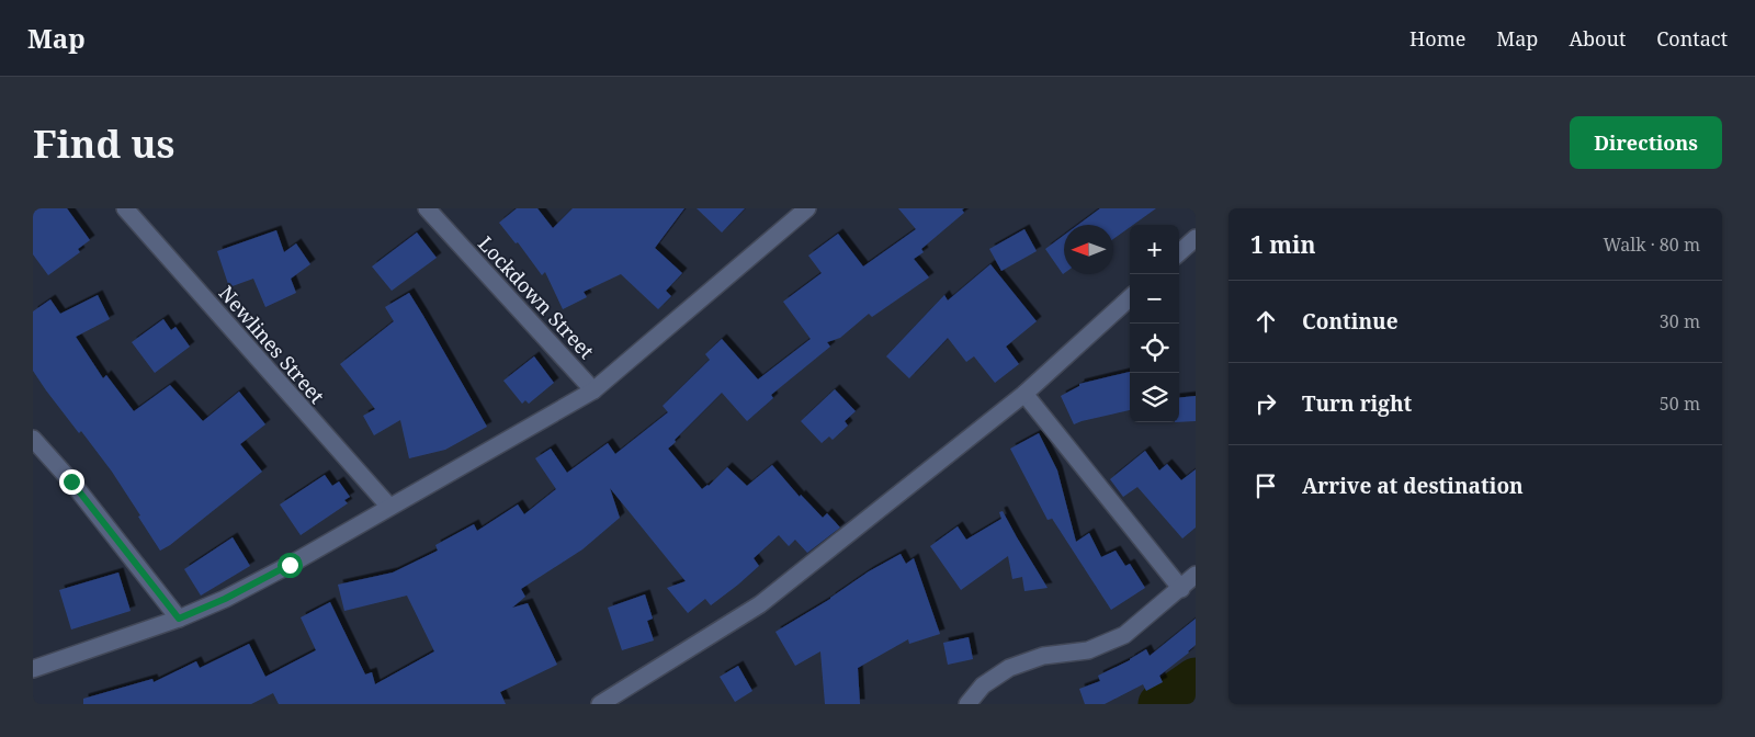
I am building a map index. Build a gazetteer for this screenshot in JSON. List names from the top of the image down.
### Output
{
  "streets": {
    "street": ["Lockdown Street", "Newlines Street"]
  },
  "north": "left",
  "page": {
    "header": "Map",
    "nav": [
      "Home",
      "Map",
      "About",
      "Contact"
    ],
    "buttons": "Directions",
    "title": "Find us",
    "heading": ["1 min", "Walk · 80 m"],
    "map_buttons": ["+", "−"],
    "list": [
      ["Continue", "30 m"],
      ["Turn right", "50 m"],
      "Arrive at destination"
    ]
  }
}
